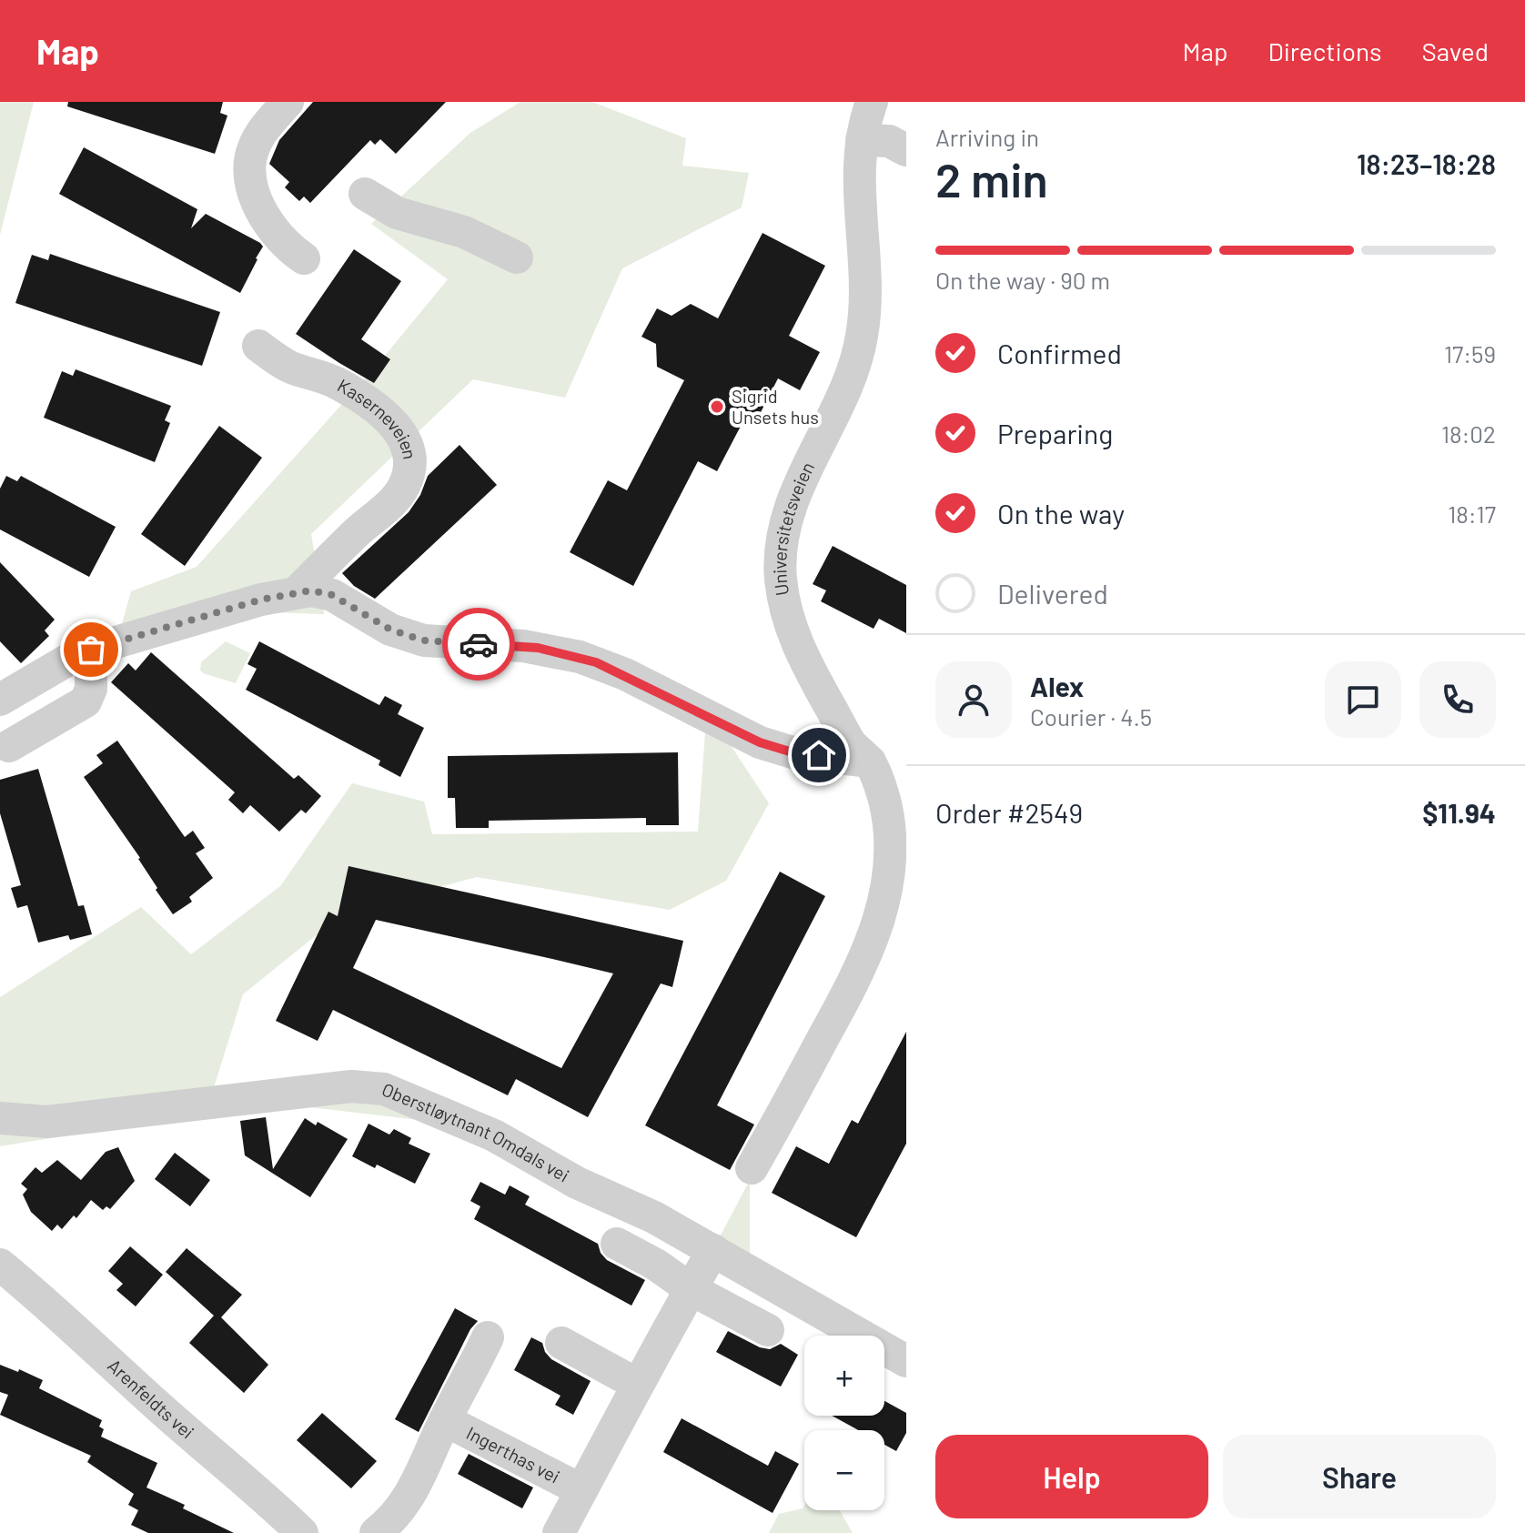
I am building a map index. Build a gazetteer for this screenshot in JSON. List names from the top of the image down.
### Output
{
  "streets": {
    "street": [
      "Kaserneveien",
      "Universitetsveien",
      "Oberstløytnant Omdals vei",
      "Arenfeldts vei",
      "Ingerthas vei"
    ]
  },
  "crossings": [
    ["Oberstløytnant Omdals vei", "Ingerthas vei"]
  ],
  "places": ["Sigrid Unsets hus"],
  "page": {
    "header": "Map",
    "nav": ["Map", "Directions", "Saved"],
    "heading": ["2 min", "Arriving in", "18:23–18:28"],
    "panel": [
      "Alex",
      "Courier · 4.5",
      "Order #2549",
      "$11.94"
    ],
    "bar": "On the way · 90 m",
    "list": [
      ["Confirmed", "17:59"],
      ["Preparing", "18:02"],
      ["On the way", "18:17"],
      "Delivered"
    ],
    "map_buttons": ["+", "−"],
    "buttons": ["Help", "Share"]
  }
}
